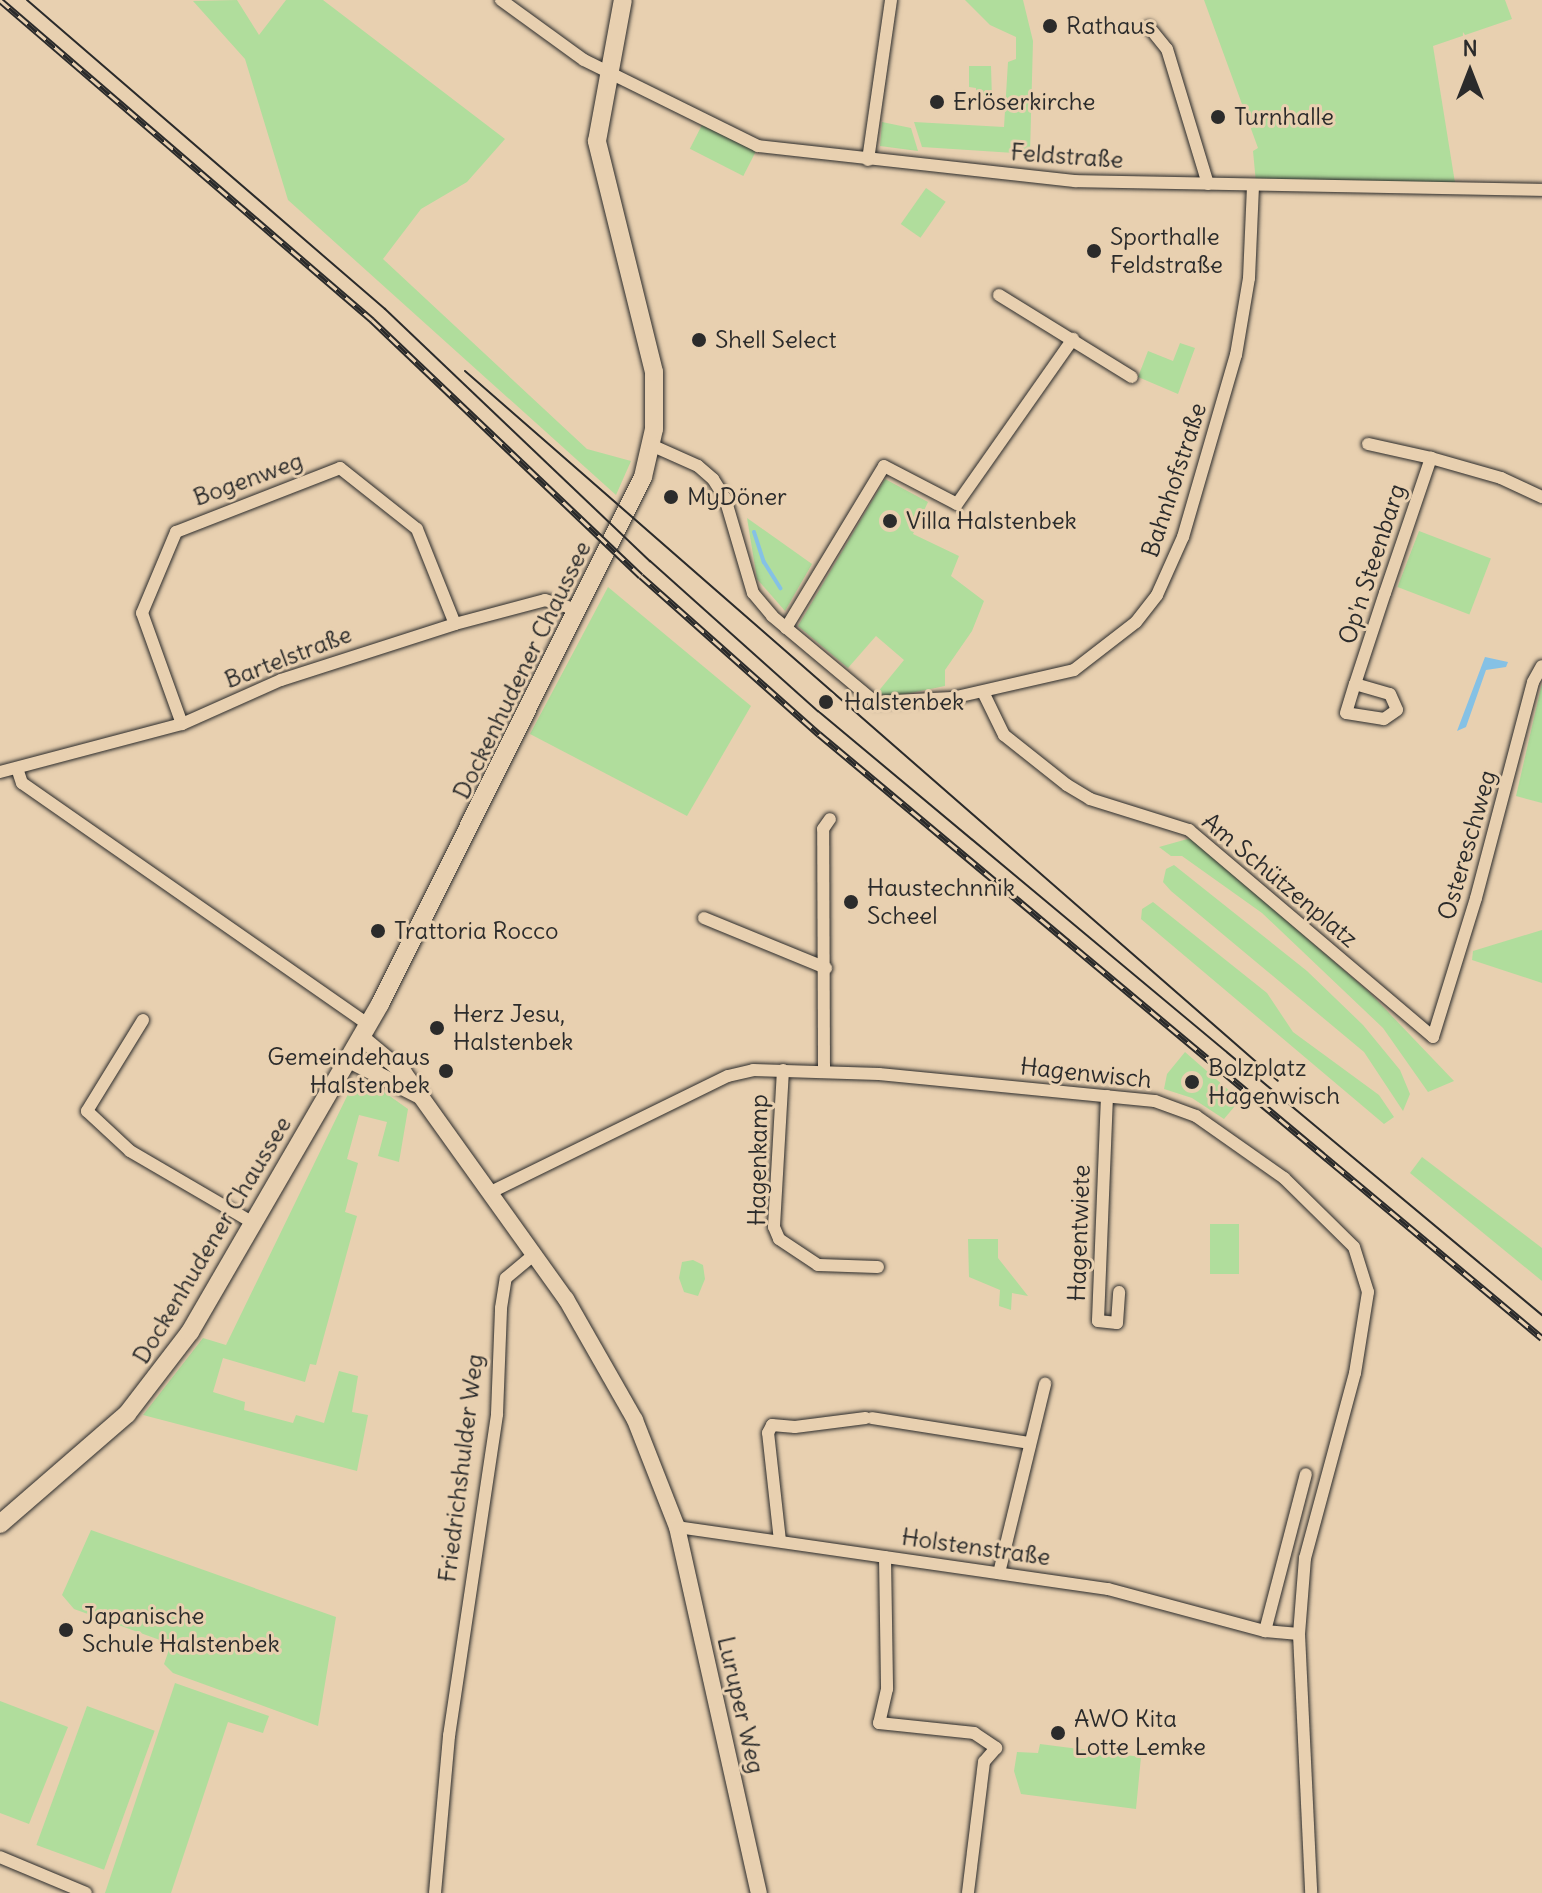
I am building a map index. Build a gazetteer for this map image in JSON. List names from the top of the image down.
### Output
{
  "streets": {
    "main road": ["Dockenhudener Chaussee"],
    "street": [
      "Feldstraße",
      "Bogenweg",
      "Bahnhofstraße",
      "Op'n Steenbarg",
      "Bartelstraße",
      "Ostereschweg",
      "Am Schützenplatz",
      "Hagenwisch",
      "Hagenkamp",
      "Hagentwiete",
      "Friedrichshulder Weg",
      "Holstenstraße",
      "Luruper Weg"
    ]
  },
  "crossings": [
    ["Feldstraße", "Bahnhofstraße"],
    ["Feldstraße", "Dockenhudener Chaussee"],
    ["Bogenweg", "Bartelstraße"],
    ["Bahnhofstraße", "Dockenhudener Chaussee"],
    ["Bahnhofstraße", "Am Schützenplatz"],
    ["Bartelstraße", "Dockenhudener Chaussee"],
    ["Ostereschweg", "Am Schützenplatz"],
    ["Hagenwisch", "Hagenkamp"],
    ["Hagenwisch", "Hagentwiete"],
    ["Hagenwisch", "Holstenstraße"],
    ["Friedrichshulder Weg", "Luruper Weg"],
    ["Holstenstraße", "Luruper Weg"]
  ],
  "places": [
    "Rathaus",
    "Erlöserkirche",
    "Turnhalle",
    "Sporthalle Feldstraße",
    "Shell Select",
    "MyDöner",
    "Villa Halstenbek",
    "Halstenbek",
    "Haustechnnik Scheel",
    "Trattoria Rocco",
    "Herz Jesu, Halstenbek",
    "Gemeindehaus Halstenbek",
    "Bolzplatz Hagenwisch",
    "Japanische Schule Halstenbek",
    "AWO Kita Lotte Lemke"
  ],
  "north": "top"
}
